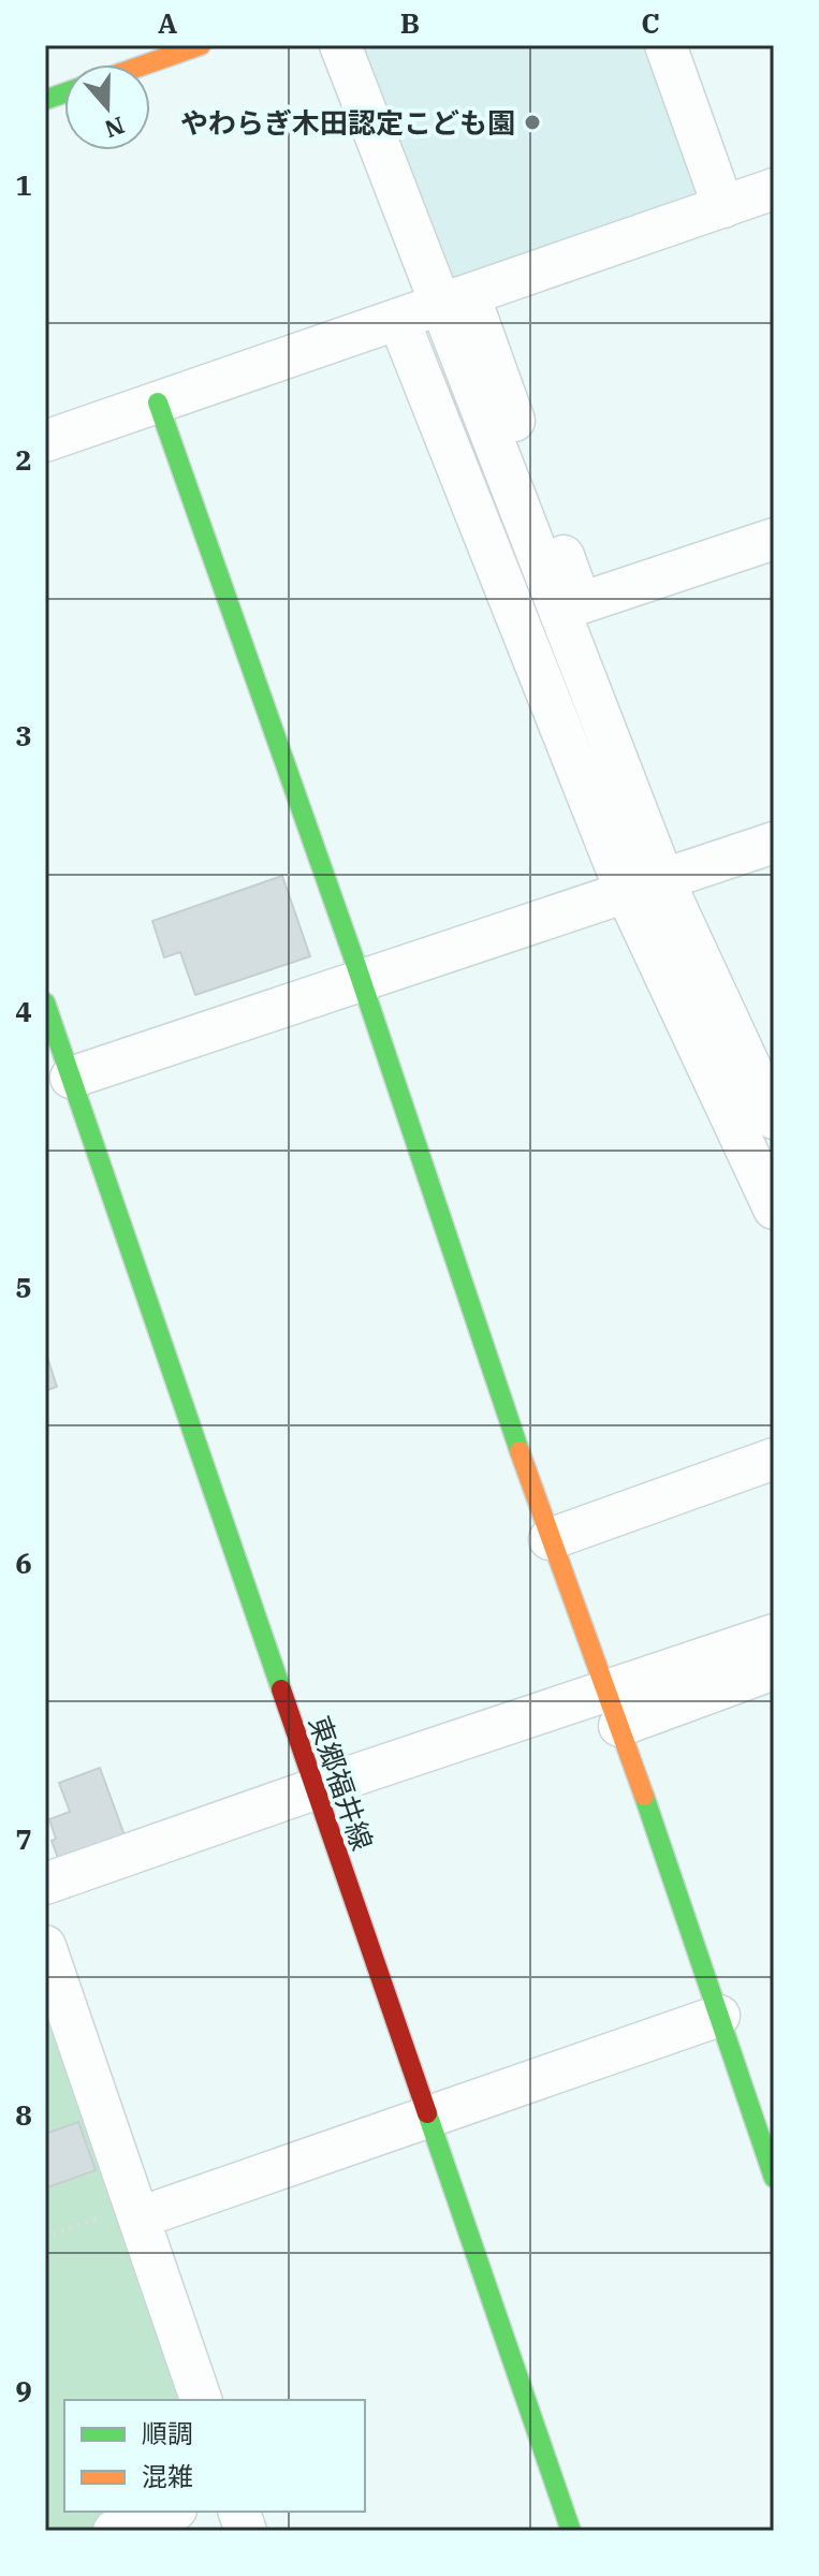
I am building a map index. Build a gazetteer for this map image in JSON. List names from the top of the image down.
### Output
{
  "streets": {
    "street": ["東郷福井線"]
  },
  "places": ["やわらぎ木田認定こども園"],
  "legend": ["順調", "混雑"],
  "north": "bottom",
  "grid": {
    "columns": ["A", "B", "C"],
    "rows": [
      "1",
      "2",
      "3",
      "4",
      "5",
      "6",
      "7",
      "8",
      "9"
    ]
  }
}
